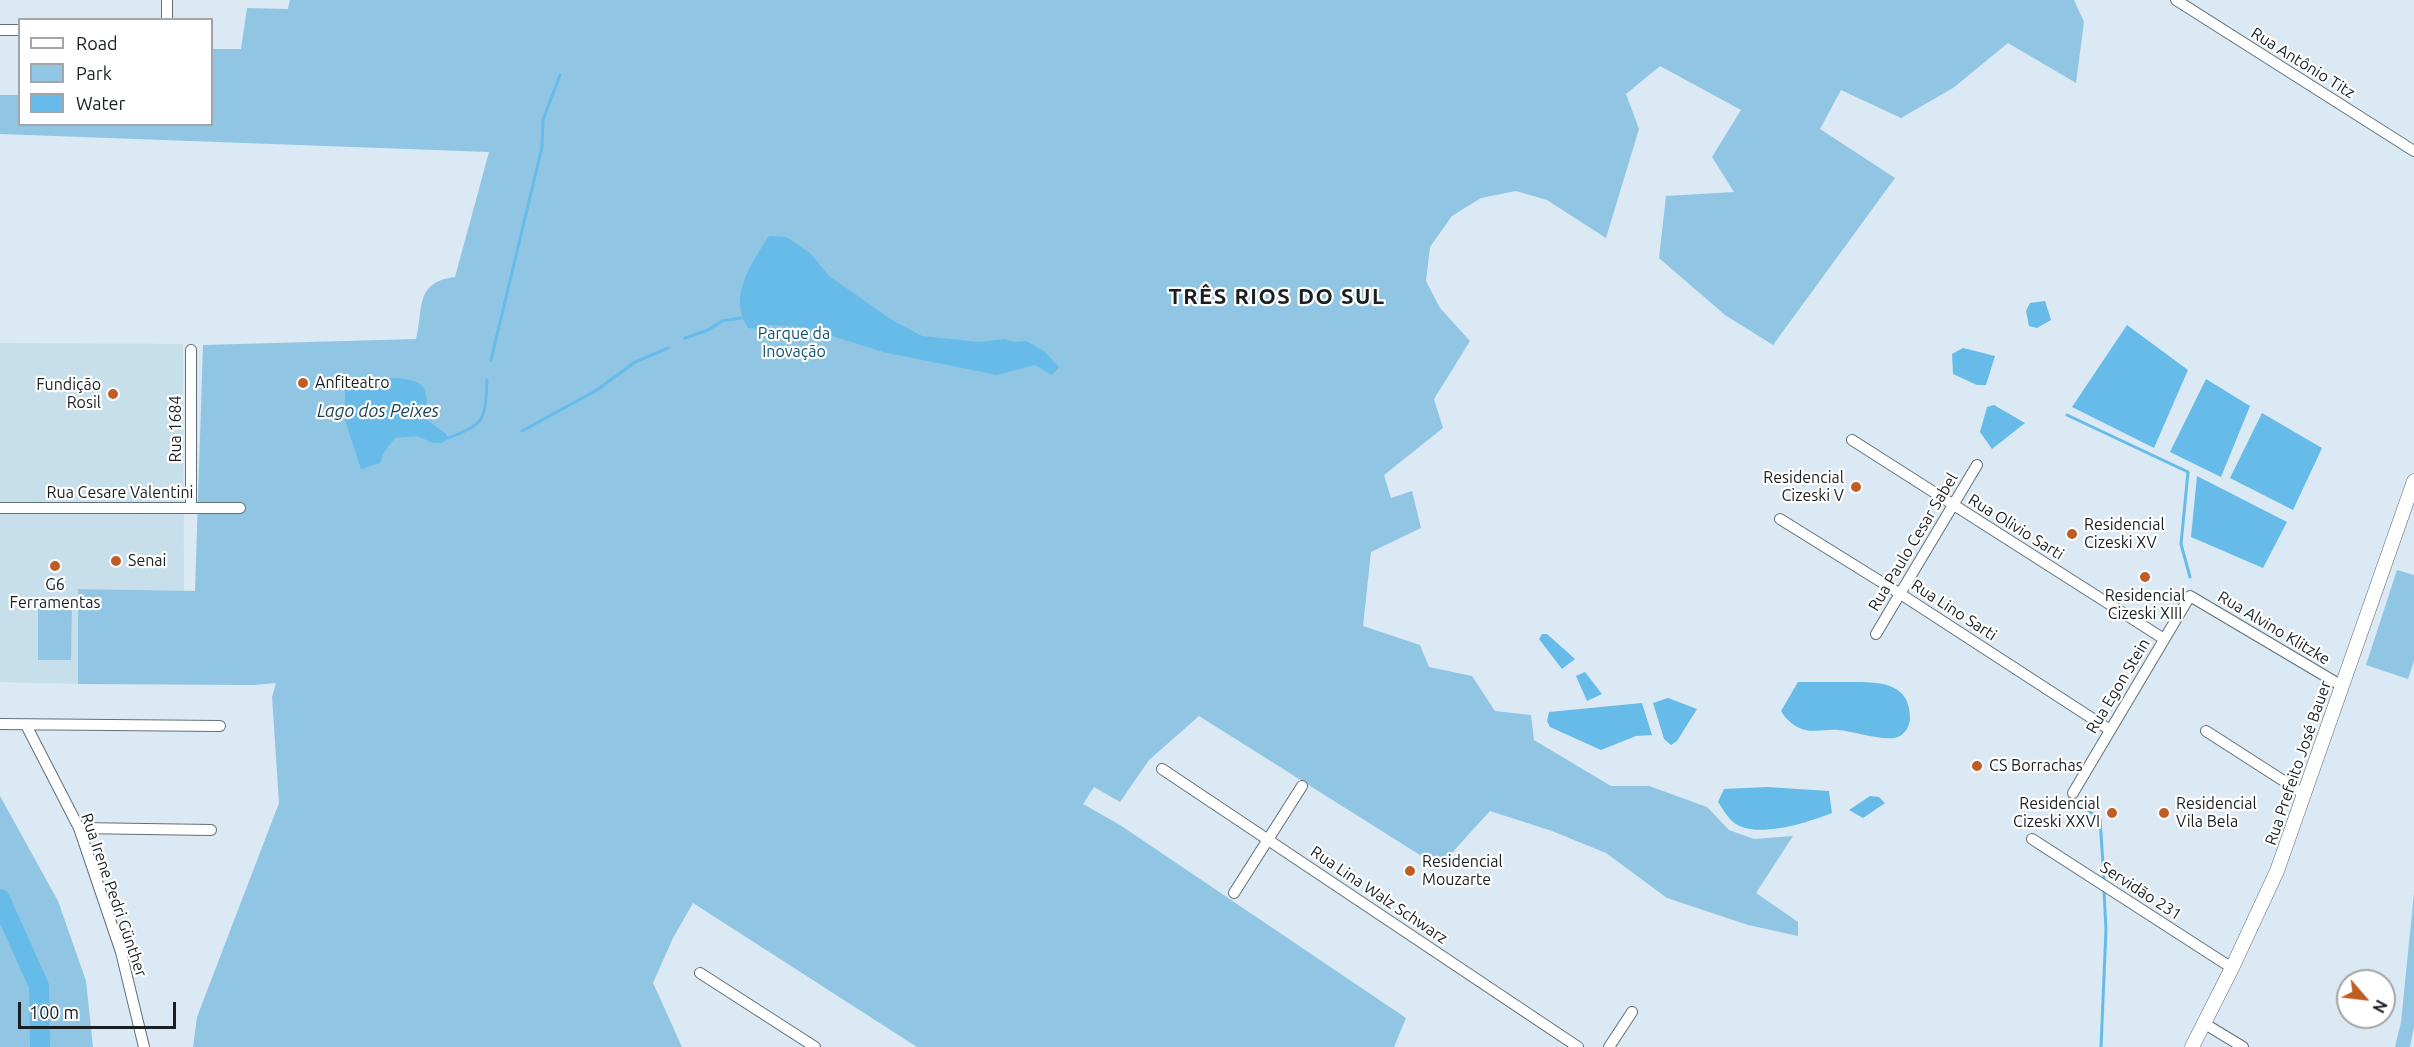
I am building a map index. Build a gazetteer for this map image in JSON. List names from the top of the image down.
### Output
{
  "streets": {
    "street": [
      "Rua Antônio Titz",
      "Rua 1684",
      "Rua Cesare Valentini",
      "Rua Olivio Sarti",
      "Rua Paulo Cesar Sabel",
      "Rua Lino Sarti",
      "Rua Alvino Klitzke",
      "Rua Egon Stein",
      "Rua Prefeito José Bauer",
      "Servidão 231",
      "Rua Irene Pedri Günther",
      "Rua Lina Walz Schwarz"
    ]
  },
  "crossings": [
    ["Rua 1684", "Rua Cesare Valentini"],
    ["Rua Olivio Sarti", "Rua Paulo Cesar Sabel"],
    ["Rua Olivio Sarti", "Rua Egon Stein"],
    ["Rua Paulo Cesar Sabel", "Rua Lino Sarti"],
    ["Rua Lino Sarti", "Rua Egon Stein"],
    ["Rua Alvino Klitzke", "Rua Egon Stein"],
    ["Rua Alvino Klitzke", "Rua Prefeito José Bauer"],
    ["Rua Prefeito José Bauer", "Servidão 231"]
  ],
  "districts": ["TRÊS RIOS DO SUL"],
  "water": ["Lago dos Peixes"],
  "parks": ["Parque da Inovação"],
  "places": [
    "Anfiteatro",
    "Fundição Rosil",
    "Residencial Cizeski V",
    "Residencial Cizeski XV",
    "Senai",
    "G6 Ferramentas",
    "Residencial Cizeski XIII",
    "CS Borrachas",
    "Residencial Cizeski XXVI",
    "Residencial Vila Bela",
    "Residencial Mouzarte"
  ],
  "legend": ["Road", "Park", "Water"],
  "scale_bar": "100 m",
  "north": "bottom right"
}
